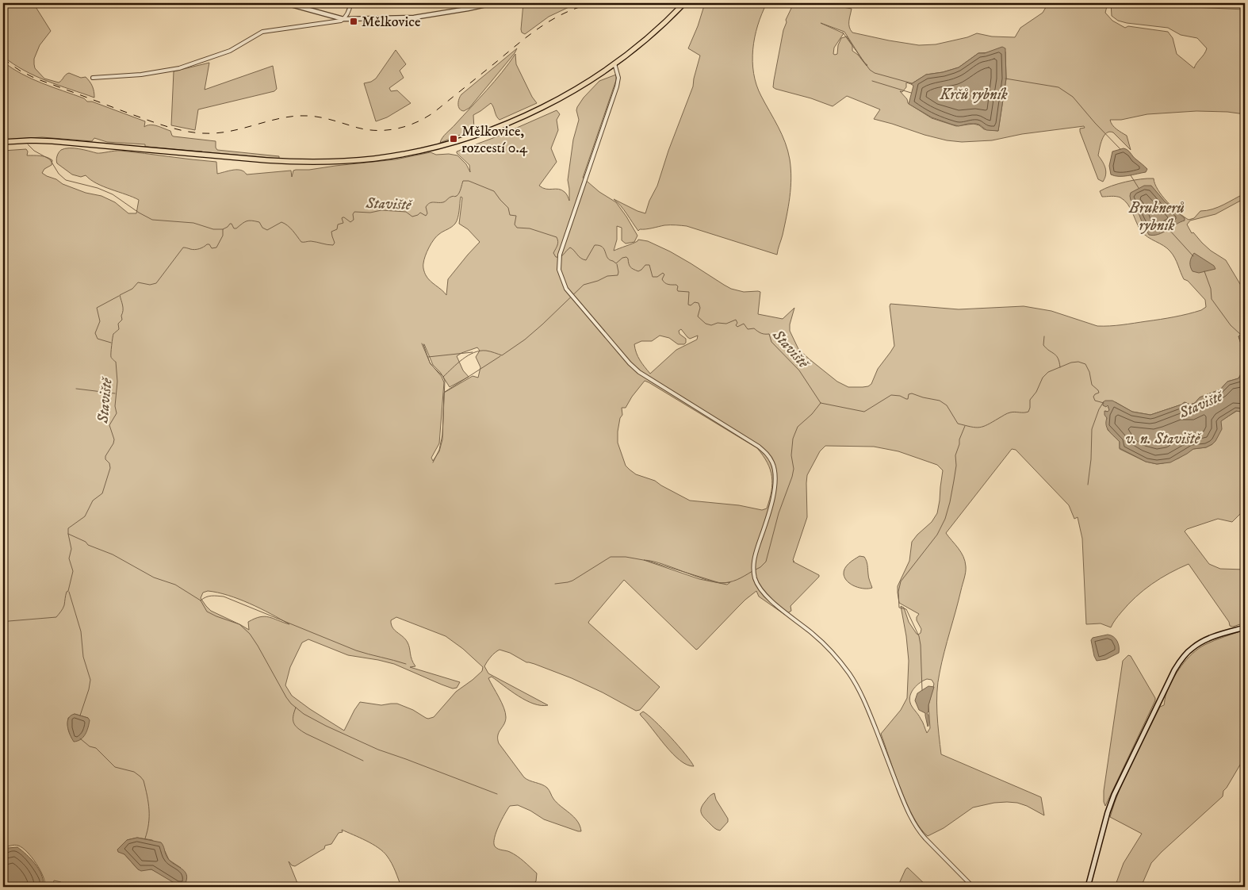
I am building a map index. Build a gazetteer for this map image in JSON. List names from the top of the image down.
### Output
{
  "water": [
    "Krčů rybník",
    "Staviště",
    "Bruknerů rybník",
    "v. n. Staviště"
  ],
  "places": {
    "transit": ["Mělkovice", "Mělkovice, rozcestí 0.4"]
  }
}
